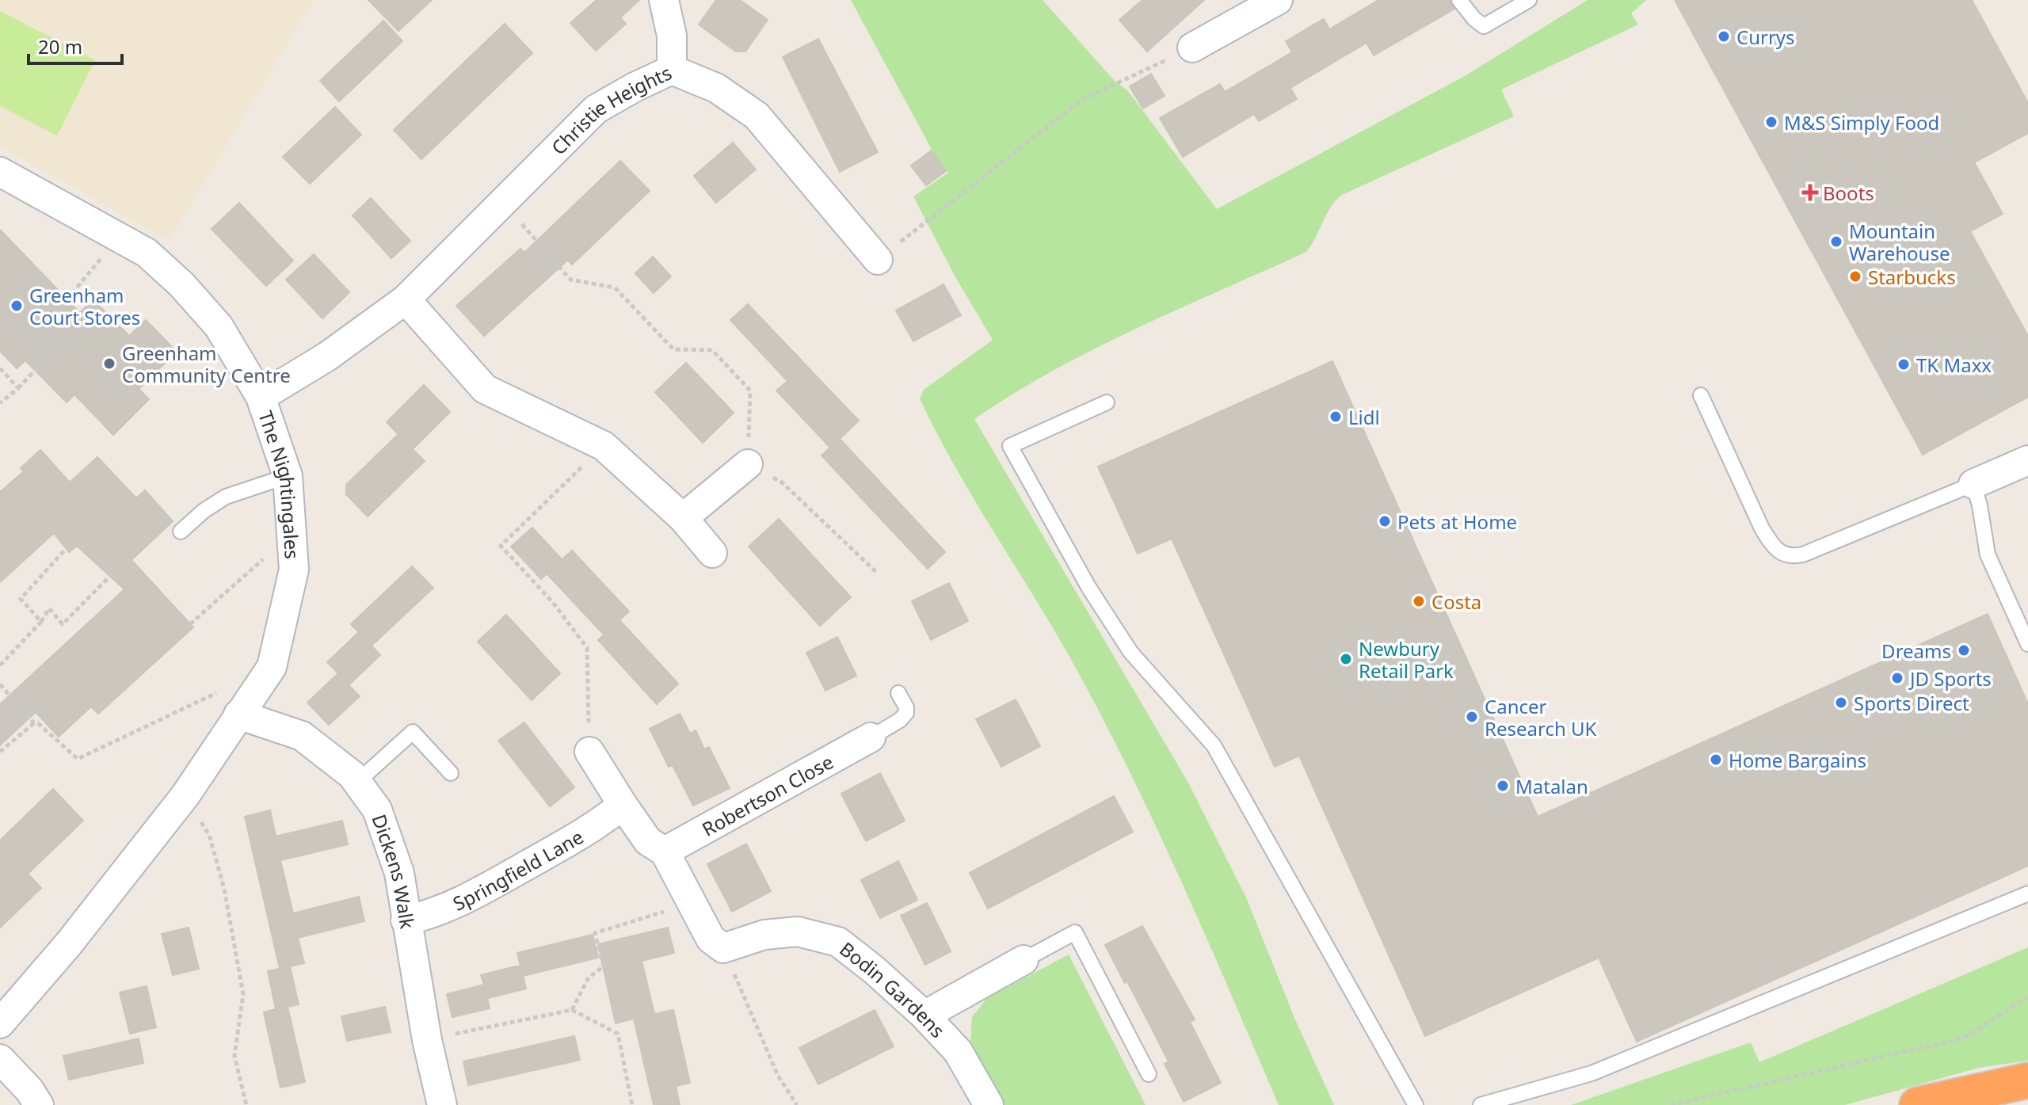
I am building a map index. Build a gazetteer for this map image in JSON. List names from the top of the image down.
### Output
{
  "streets": {
    "street": [
      "Christie Heights",
      "The Nightingales",
      "Robertson Close",
      "Springfield Lane",
      "Dickens Walk",
      "Bodin Gardens"
    ]
  },
  "crossings": [
    ["Christie Heights", "The Nightingales"],
    ["The Nightingales", "Dickens Walk"],
    ["Springfield Lane", "Dickens Walk"]
  ],
  "places": {
    "other": [
      "Currys",
      "M&S Simply Food",
      "Mountain Warehouse",
      "Starbucks",
      "Greenham Court Stores",
      "Greenham Community Centre",
      "TK Maxx",
      "Lidl",
      "Pets at Home",
      "Costa",
      "Dreams",
      "Newbury Retail Park",
      "JD Sports",
      "Sports Direct",
      "Cancer Research UK",
      "Home Bargains",
      "Matalan"
    ],
    "health": ["Boots"]
  },
  "scale_bar": "20 m"
}
